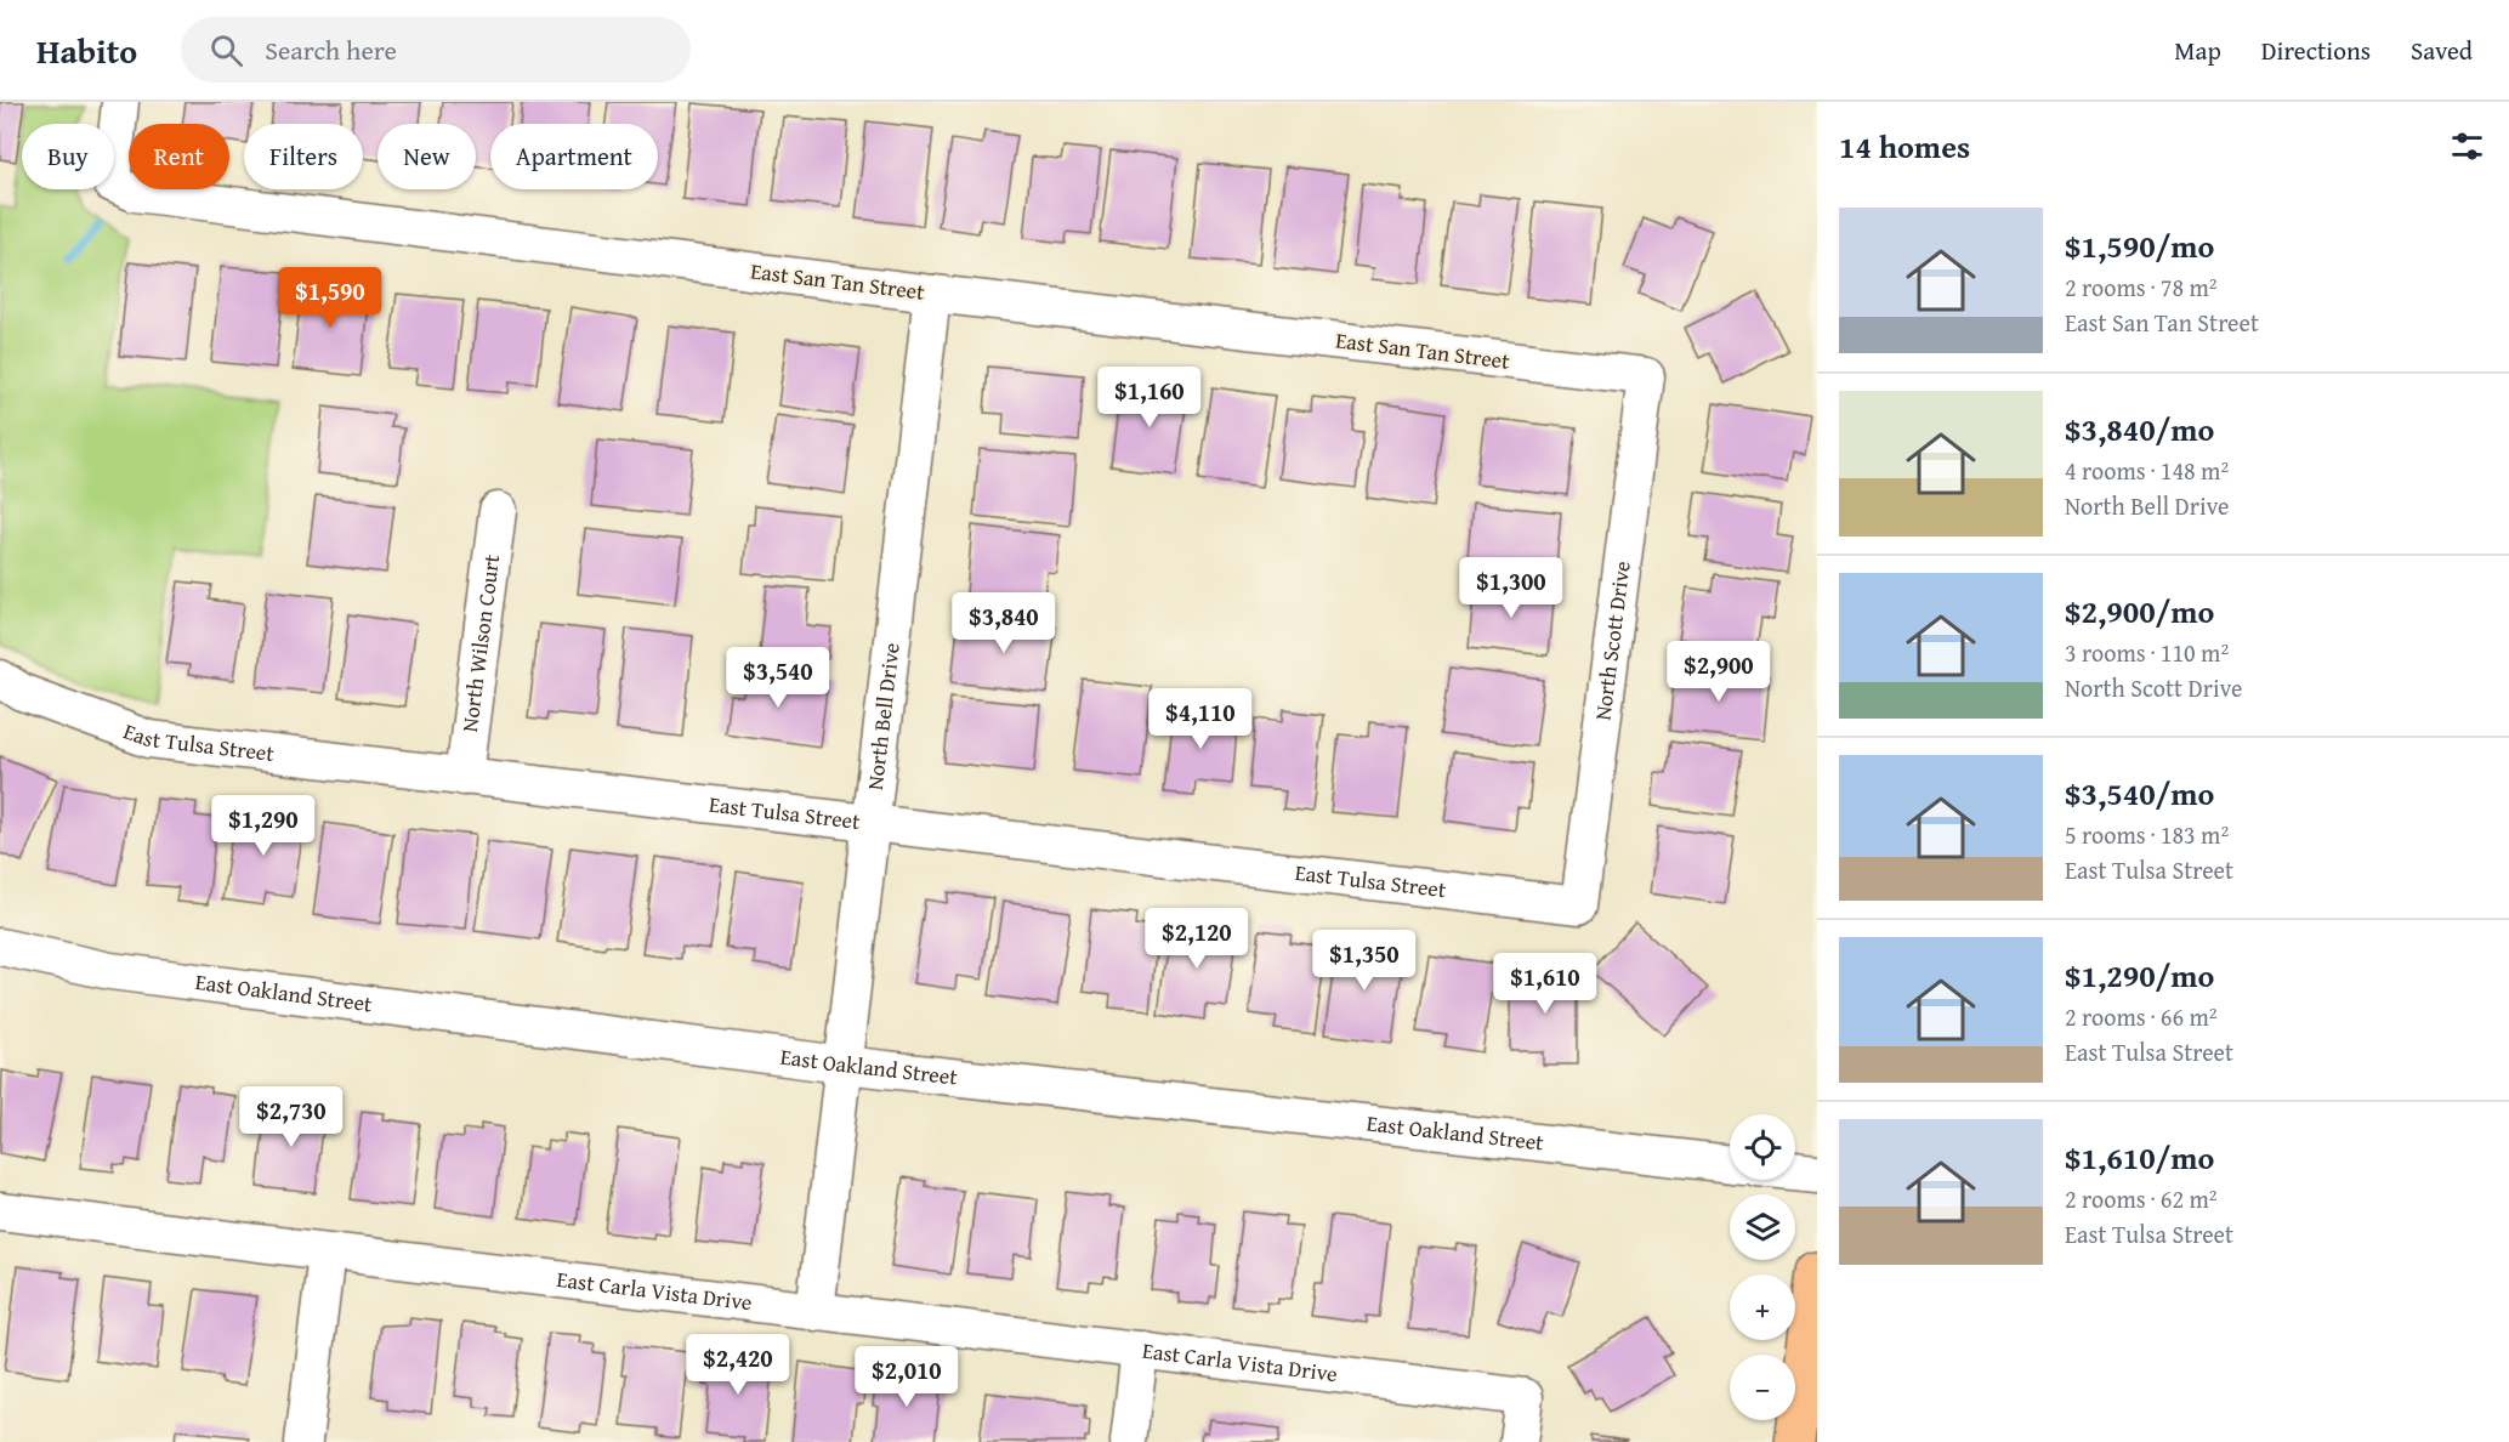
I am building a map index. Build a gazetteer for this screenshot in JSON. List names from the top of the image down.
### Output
{
  "streets": {
    "street": [
      "East San Tan Street",
      "North Scott Drive",
      "North Wilson Court",
      "North Bell Drive",
      "East Tulsa Street",
      "East Oakland Street",
      "East Carla Vista Drive"
    ]
  },
  "crossings": [
    ["East San Tan Street", "North Scott Drive"],
    ["East San Tan Street", "North Bell Drive"],
    ["North Scott Drive", "East Tulsa Street"],
    ["North Wilson Court", "East Tulsa Street"],
    ["North Bell Drive", "East Tulsa Street"],
    ["North Bell Drive", "East Oakland Street"],
    ["North Bell Drive", "East Carla Vista Drive"]
  ],
  "page": {
    "header": "Habito",
    "search": "Search here",
    "nav": ["Map", "Directions", "Saved"],
    "heading": "14 homes",
    "chip": [
      "Buy",
      "Rent",
      "Filters",
      "New",
      "Apartment"
    ],
    "list": [
      {
        "name": "$1,590/mo",
        "note": "2 rooms · 78 m² · East San Tan Street"
      },
      {
        "name": "$3,840/mo",
        "note": "4 rooms · 148 m² · North Bell Drive"
      },
      {
        "name": "$2,900/mo",
        "note": "3 rooms · 110 m² · North Scott Drive"
      },
      {
        "name": "$3,540/mo",
        "note": "5 rooms · 183 m² · East Tulsa Street"
      },
      {
        "name": "$1,290/mo",
        "note": "2 rooms · 66 m² · East Tulsa Street"
      },
      {
        "name": "$1,610/mo",
        "note": "2 rooms · 62 m² · East Tulsa Street"
      }
    ],
    "price": [
      "$1,590",
      "$1,160",
      "$1,300",
      "$3,840",
      "$2,900",
      "$3,540",
      "$4,110",
      "$1,290",
      "$2,120",
      "$1,350",
      "$1,610",
      "$2,730",
      "$2,420",
      "$2,010"
    ],
    "map_buttons": ["+", "−"]
  }
}
